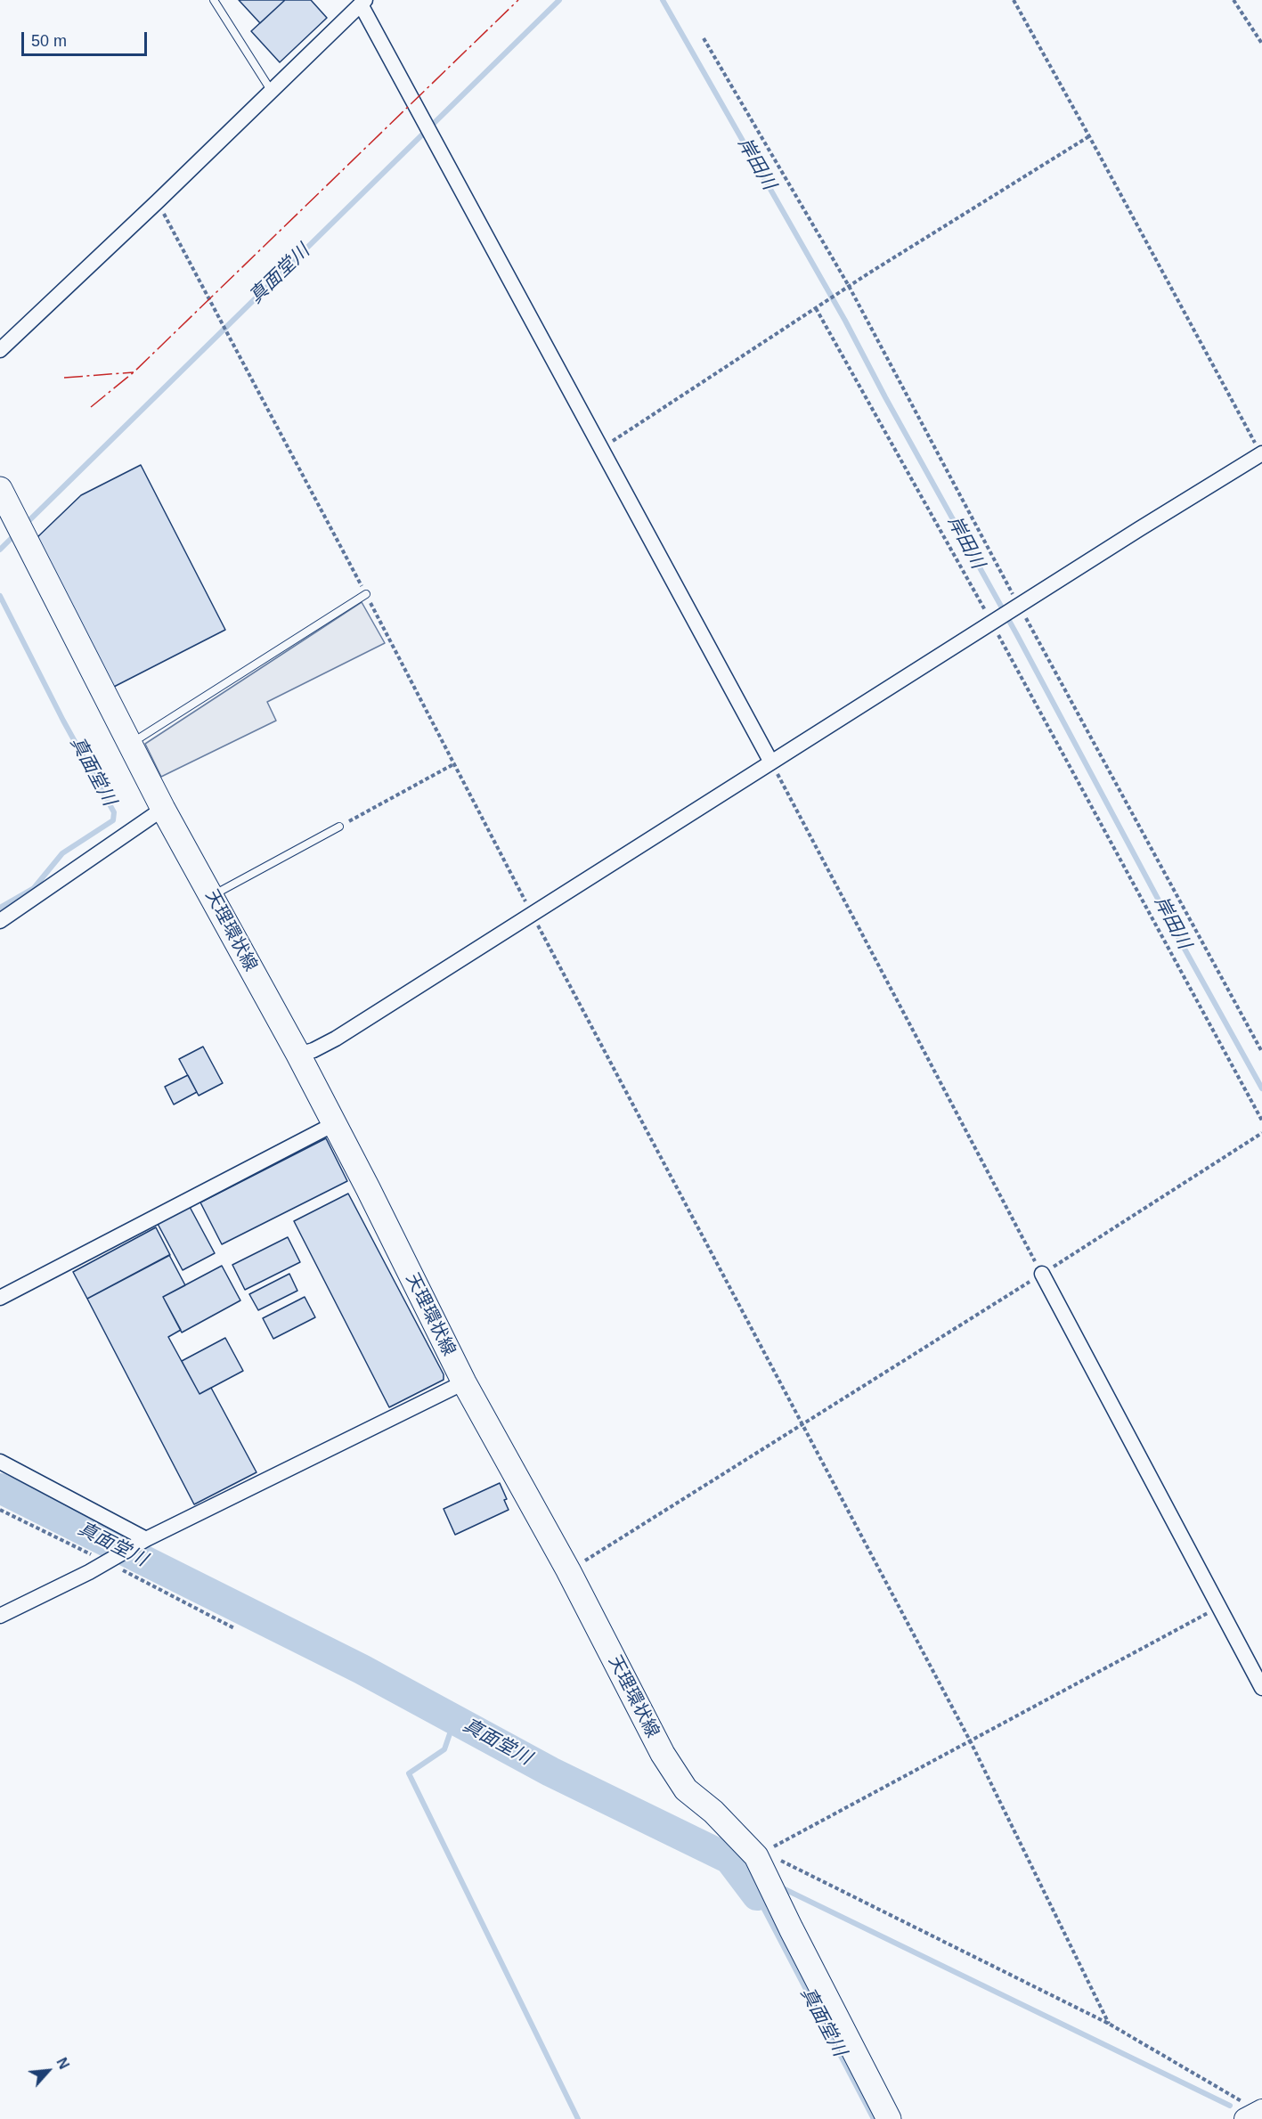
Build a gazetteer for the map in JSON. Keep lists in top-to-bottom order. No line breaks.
{"streets":{"main road":["天理環状線"]},"water":["岸田川","真面堂川"],"scale_bar":"50 m","north":"top right"}
